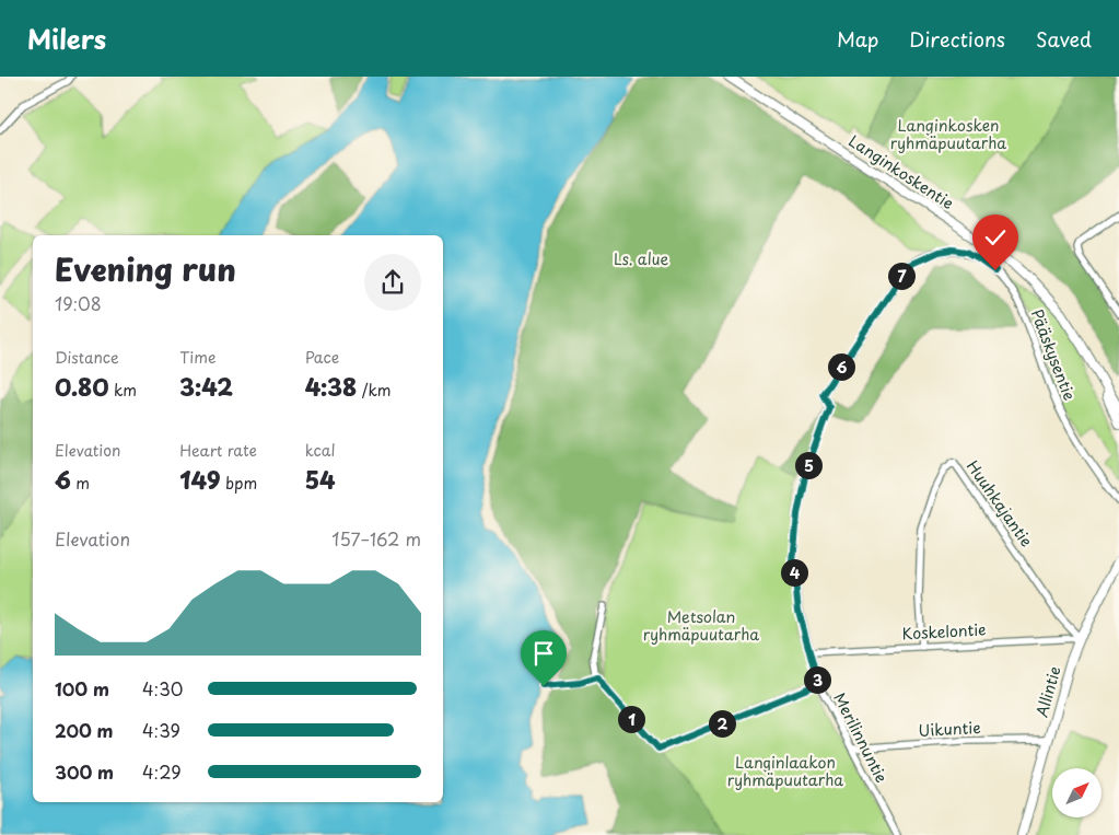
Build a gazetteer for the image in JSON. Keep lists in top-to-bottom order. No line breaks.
{"streets":{"street":["Langinkoskentie","Pääskysentie","Huuhkajantie","Koskelontie","Allintie","Uikuntie","Merilinnuntie"]},"crossings":[["Pääskysentie","Merilinnuntie"],["Huuhkajantie","Koskelontie"],["Huuhkajantie","Allintie"],["Koskelontie","Allintie"],["Koskelontie","Merilinnuntie"],["Allintie","Uikuntie"],["Uikuntie","Merilinnuntie"]],"parks":["Langinkosken ryhmäpuutarha","Ls. alue","Metsolan ryhmäpuutarha","Langinlaakon ryhmäpuutarha"],"north":"top right","page":{"header":"Milers","nav":["Map","Directions","Saved"],"heading":["Evening run","19:08"],"pins":["7","6","5","4","3","1","2"],"stats":[["Distance","0.80 km"],["Time","3:42"],["Pace","4:38 /km"],["Elevation","6 m"],["Heart rate","149 bpm"],["kcal","54"]],"chart":["Elevation","157–162 m"],"list":[{"name":"100 m","note":"4:30"},{"name":"200 m","note":"4:39"},{"name":"300 m","note":"4:29"}]}}
